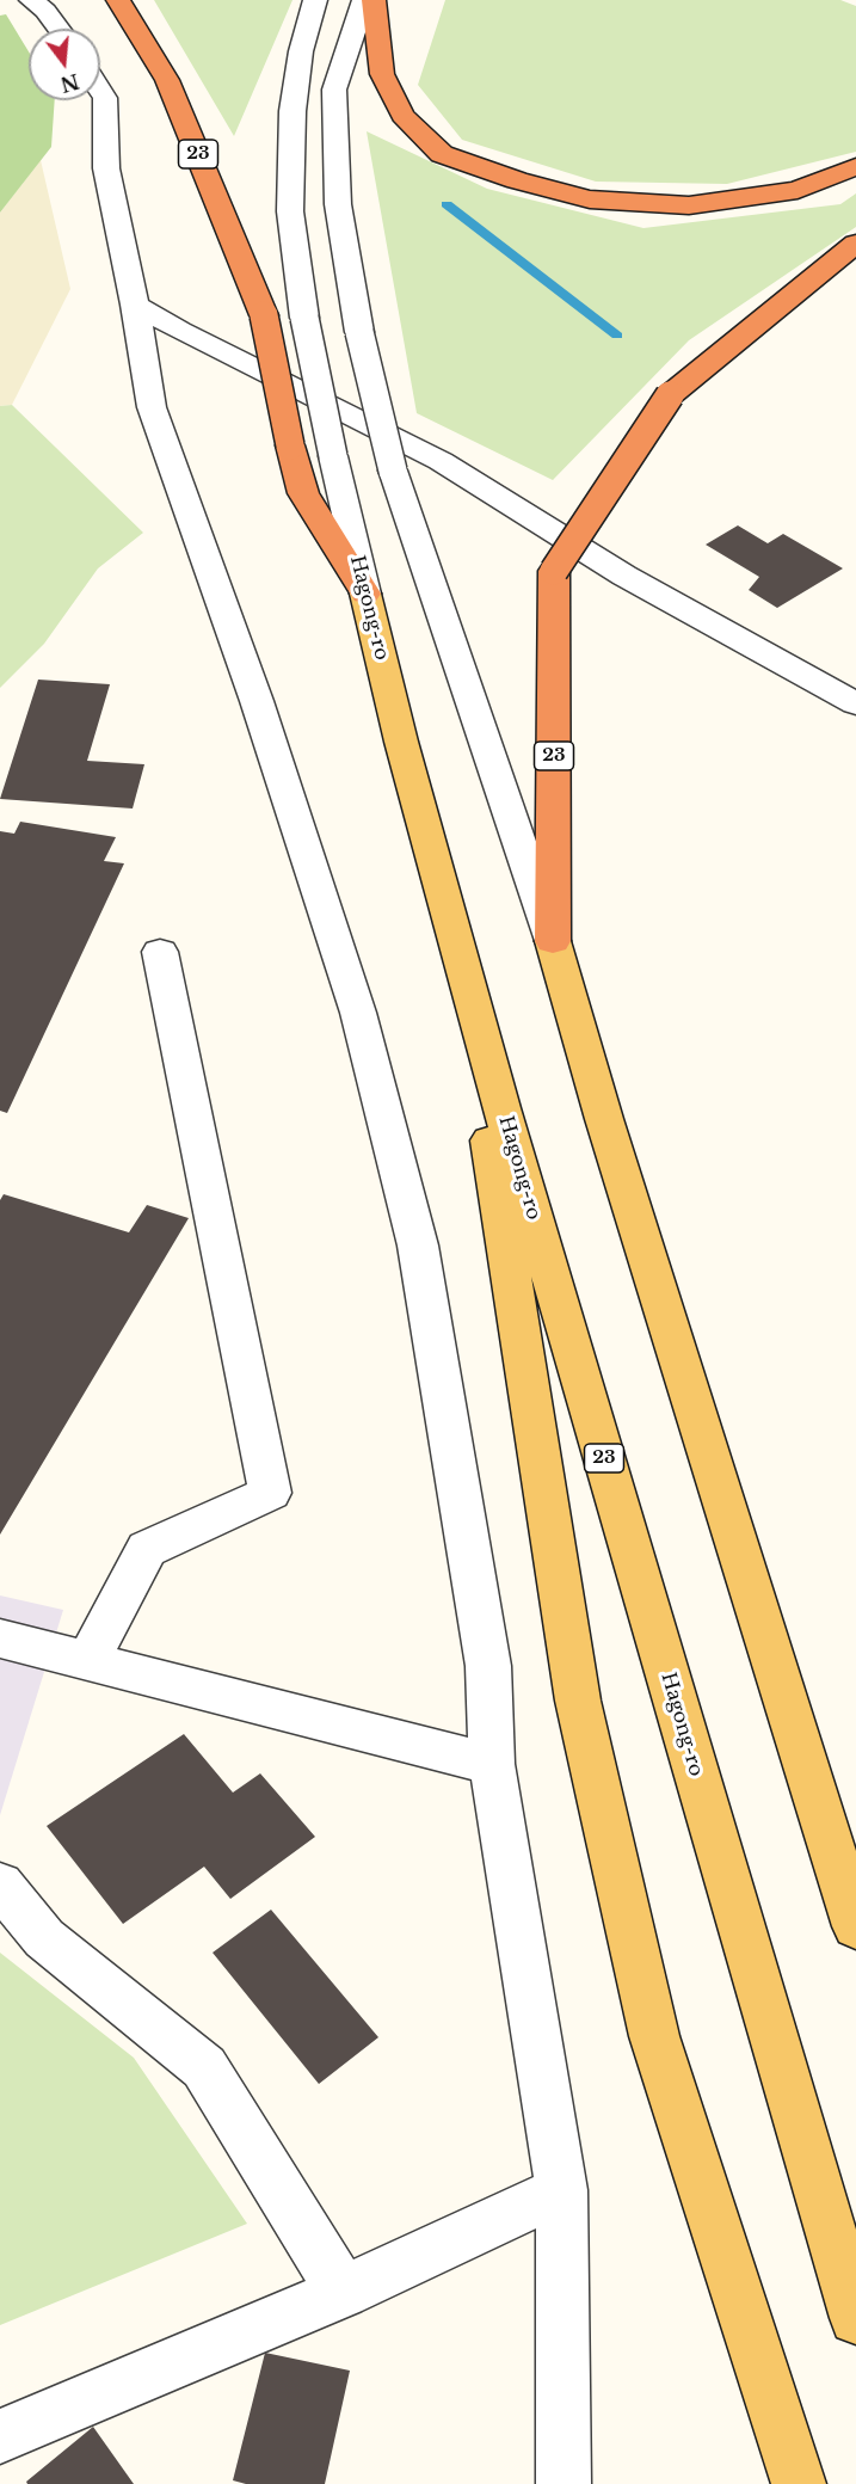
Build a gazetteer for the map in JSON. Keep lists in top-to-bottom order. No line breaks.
{"streets":{"highway":["23"],"main road":["Hagong-ro"]},"crossings":[["23","Hagong-ro"]],"north":"bottom"}
